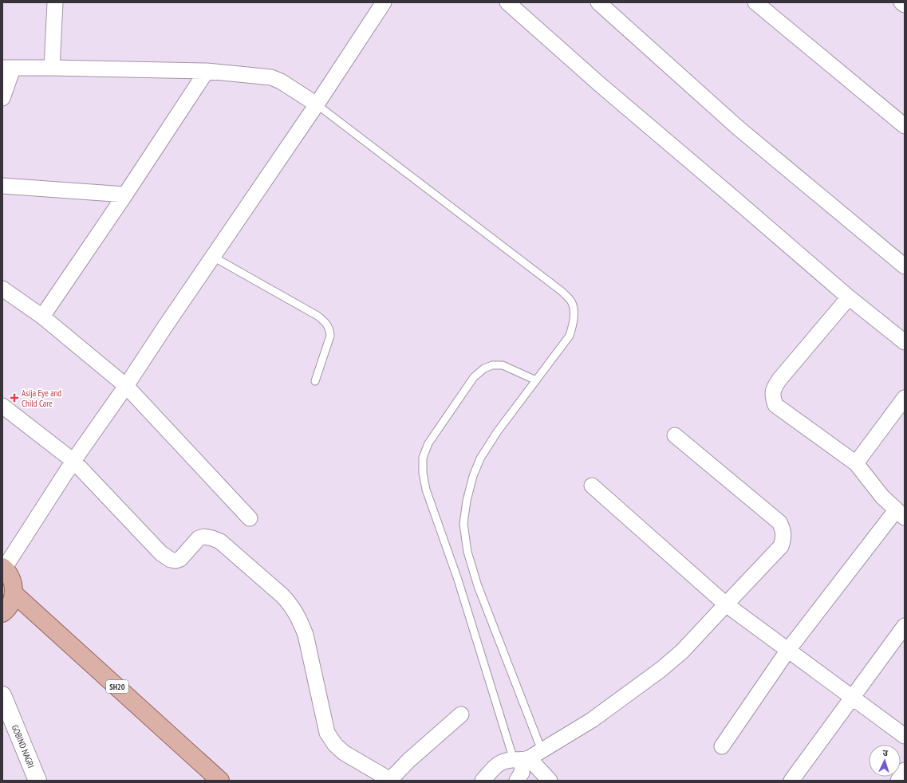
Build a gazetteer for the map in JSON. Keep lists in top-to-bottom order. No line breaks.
{"streets":{"main road":["SH20"],"street":["GOBIND NAGRI"]},"places":{"health":["Asija Eye and Child Care"]},"north":"top"}
